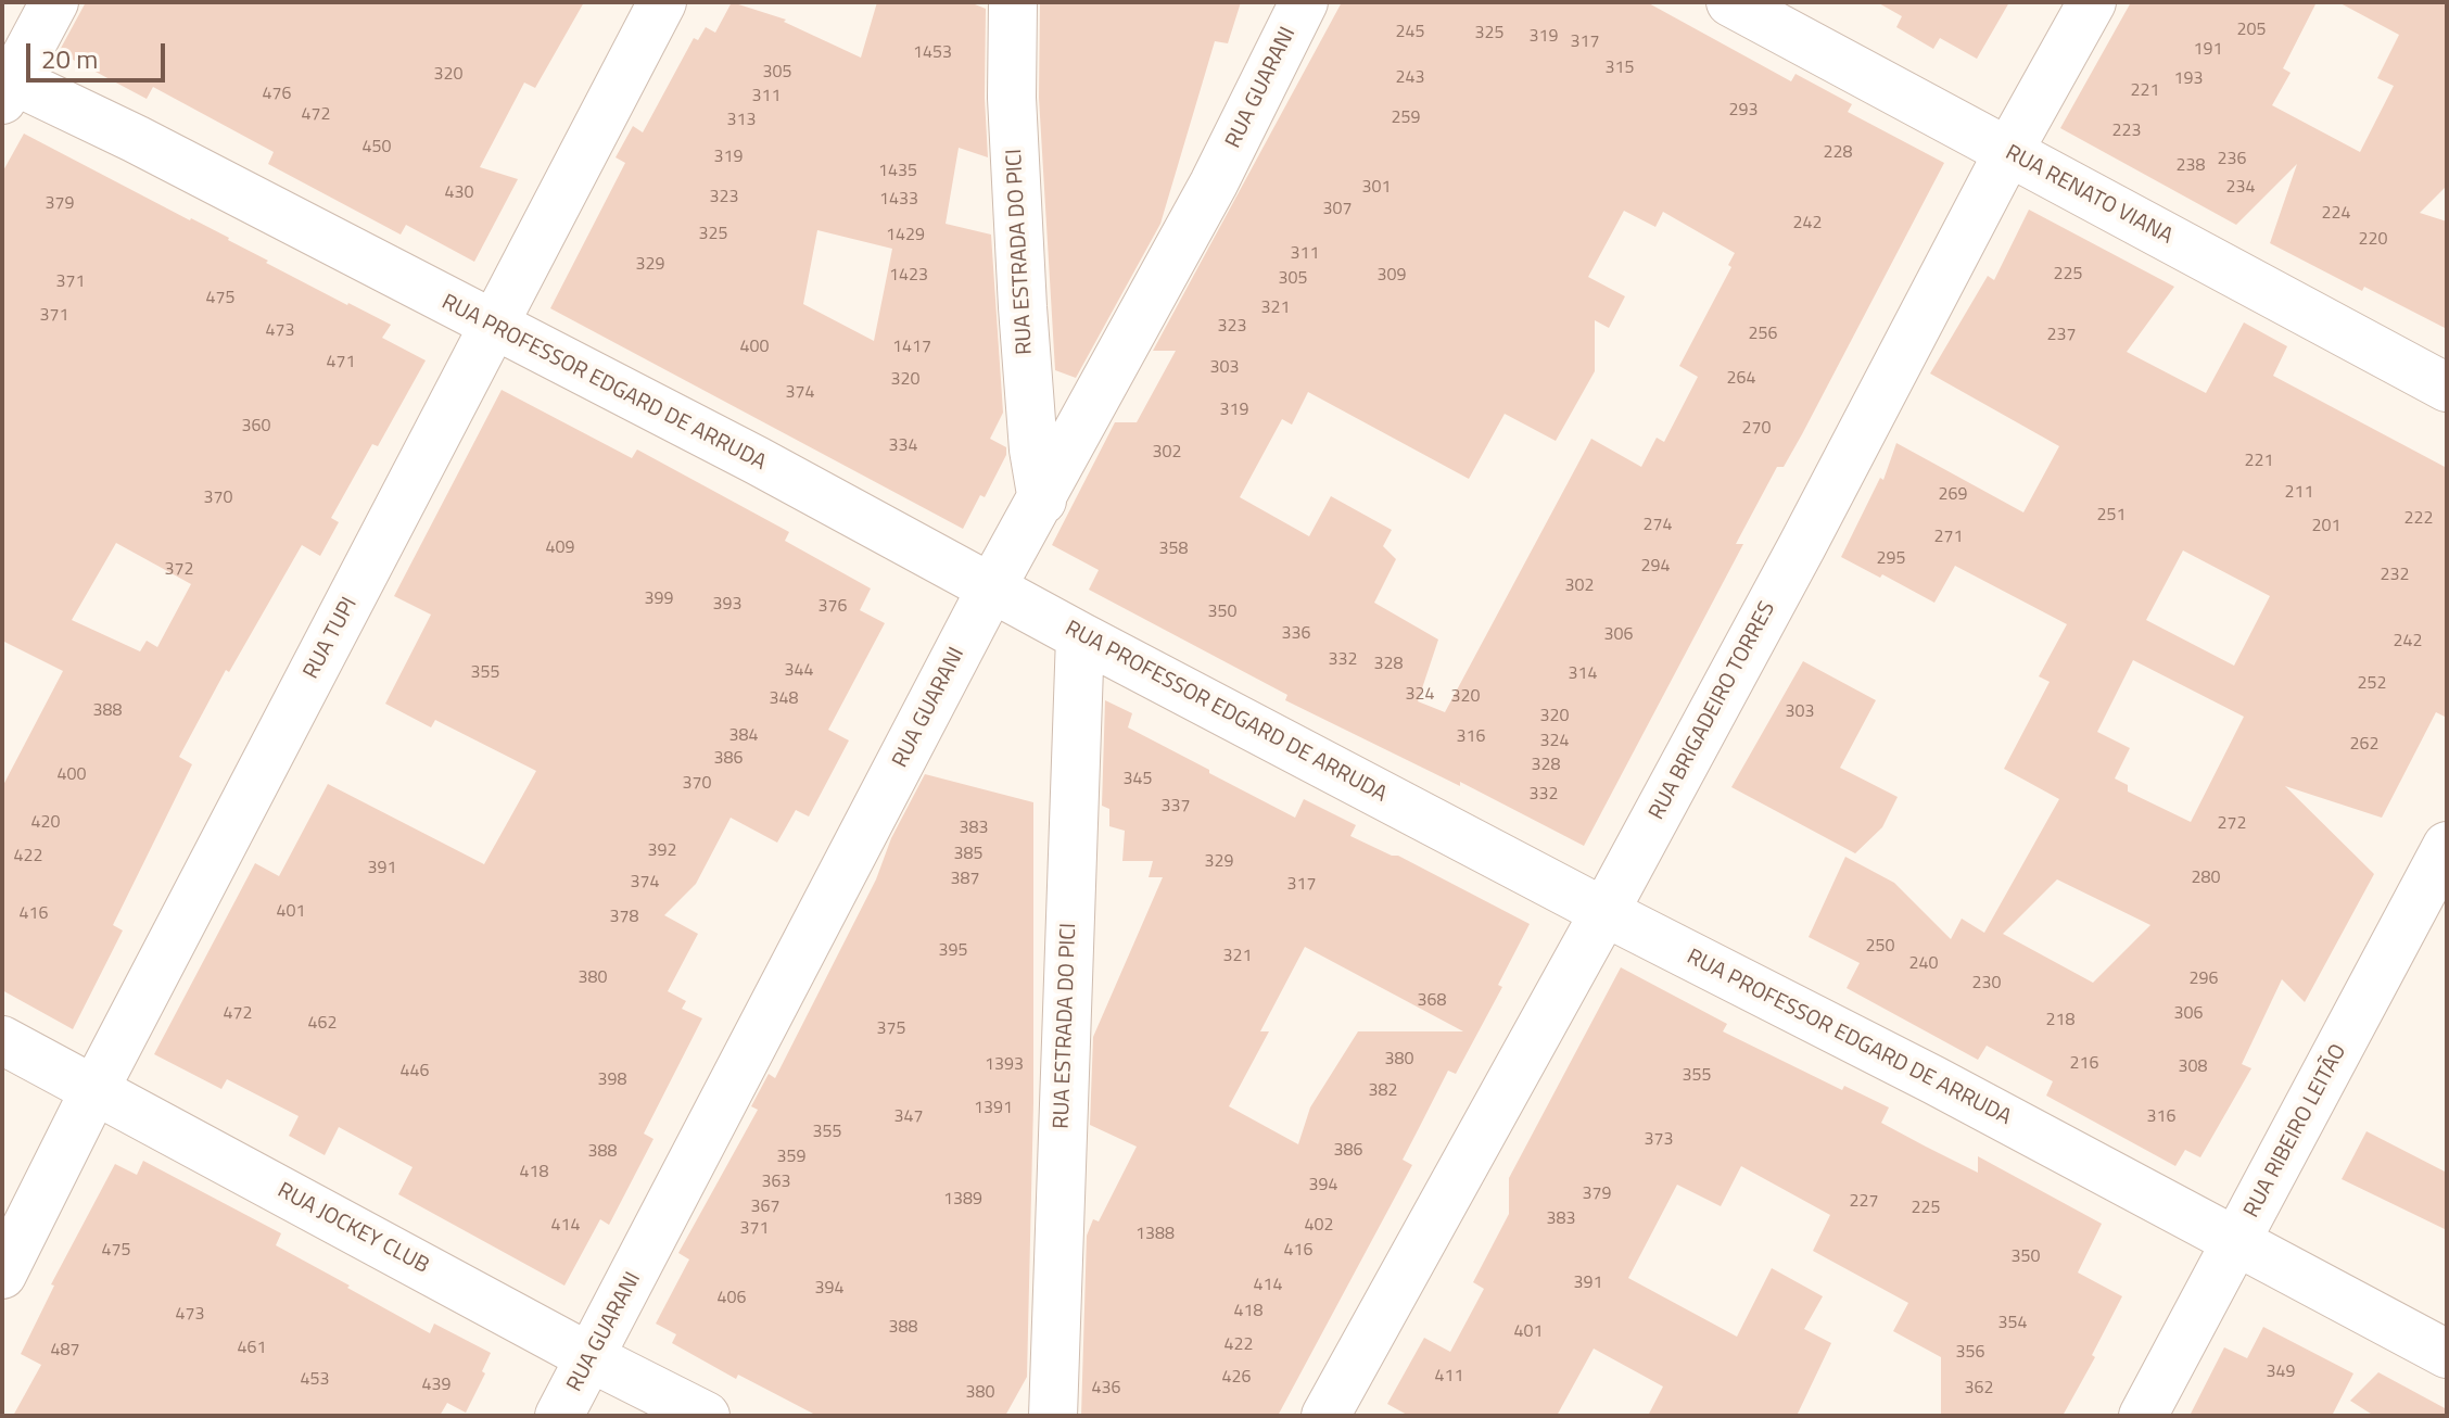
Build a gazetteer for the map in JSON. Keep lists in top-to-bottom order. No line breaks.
{"streets":{"street":["RUA GUARANI","RUA RENATO VIANA","RUA ESTRADA DO PICI","RUA PROFESSOR EDGARD DE ARRUDA","RUA TUPI","RUA BRIGADEIRO TORRES","RUA RIBEIRO LEITÃO","RUA JOCKEY CLUB"]},"crossings":[["RUA GUARANI","RUA ESTRADA DO PICI"],["RUA GUARANI","RUA PROFESSOR EDGARD DE ARRUDA"],["RUA GUARANI","RUA JOCKEY CLUB"],["RUA RENATO VIANA","RUA BRIGADEIRO TORRES"],["RUA ESTRADA DO PICI","RUA PROFESSOR EDGARD DE ARRUDA"],["RUA PROFESSOR EDGARD DE ARRUDA","RUA TUPI"],["RUA PROFESSOR EDGARD DE ARRUDA","RUA BRIGADEIRO TORRES"],["RUA PROFESSOR EDGARD DE ARRUDA","RUA RIBEIRO LEITÃO"],["RUA TUPI","RUA JOCKEY CLUB"]],"house_numbers":["205","245","325","319","317","191","1453","315","305","320","243","193","221","476","311","293","472","259","313","223","450","228","319","236","238","1435","301","234","430","323","1433","379","307","224","242","325","1429","220","311","329","225","1423","309","305","371","475","321","371","323","473","256","237","400","1417","471","303","264","320","374","319","360","270","334","302","221","211","269","370","251","222","274","201","271","409","358","295","294","372","232","302","399","393","376","350","336","306","242","332","328","344","355","314","252","324","320","348","388","303","320","384","316","324","262","386","328","400","345","370","332","337","420","272","383","392","385","422","329","391","280","387","374","317","401","416","378","250","395","321","240","380","296","230","368","472","306","218","462","375","380","216","1393","308","446","355","398","382","1391","347","316","355","373","386","388","359","418","363","394","379","1389","227","367","225","383","414","402","371","1388","475","416","350","391","414","394","406","418","473","354","388","401","422","461","487","356","349","411","426","453","439","436","362","380"],"scale_bar":"20 m"}
